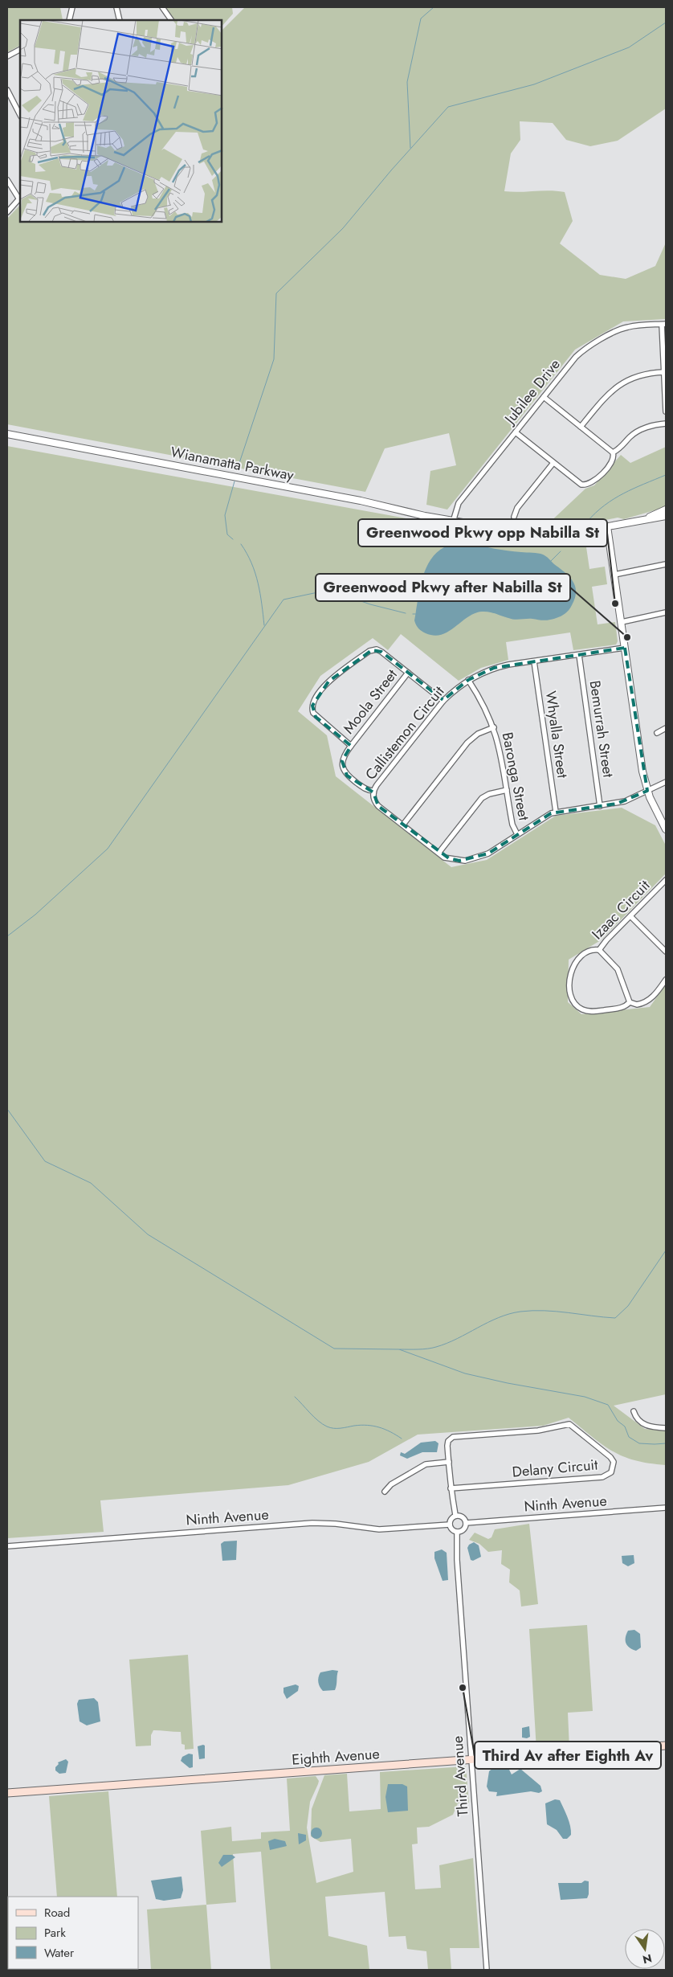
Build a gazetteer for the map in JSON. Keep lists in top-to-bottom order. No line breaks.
{"streets":{"main road":["Eighth Avenue"],"street":["Jubilee Drive","Wianamatta Parkway","Moola Street","Bemurrah Street","Callistemon Circuit","Whyalla Street","Baronga Street","Izaac Circuit","Delany Circuit","Ninth Avenue","Third Avenue"]},"crossings":[["Jubilee Drive","Wianamatta Parkway"],["Moola Street","Callistemon Circuit"],["Bemurrah Street","Callistemon Circuit"],["Callistemon Circuit","Whyalla Street"],["Callistemon Circuit","Baronga Street"],["Delany Circuit","Ninth Avenue"],["Delany Circuit","Third Avenue"],["Ninth Avenue","Third Avenue"],["Eighth Avenue","Third Avenue"]],"places":["Greenwood Pkwy opp Nabilla St","Greenwood Pkwy after Nabilla St","Third Av after Eighth Av"],"legend":["Road","Park","Water"],"north":"bottom"}
